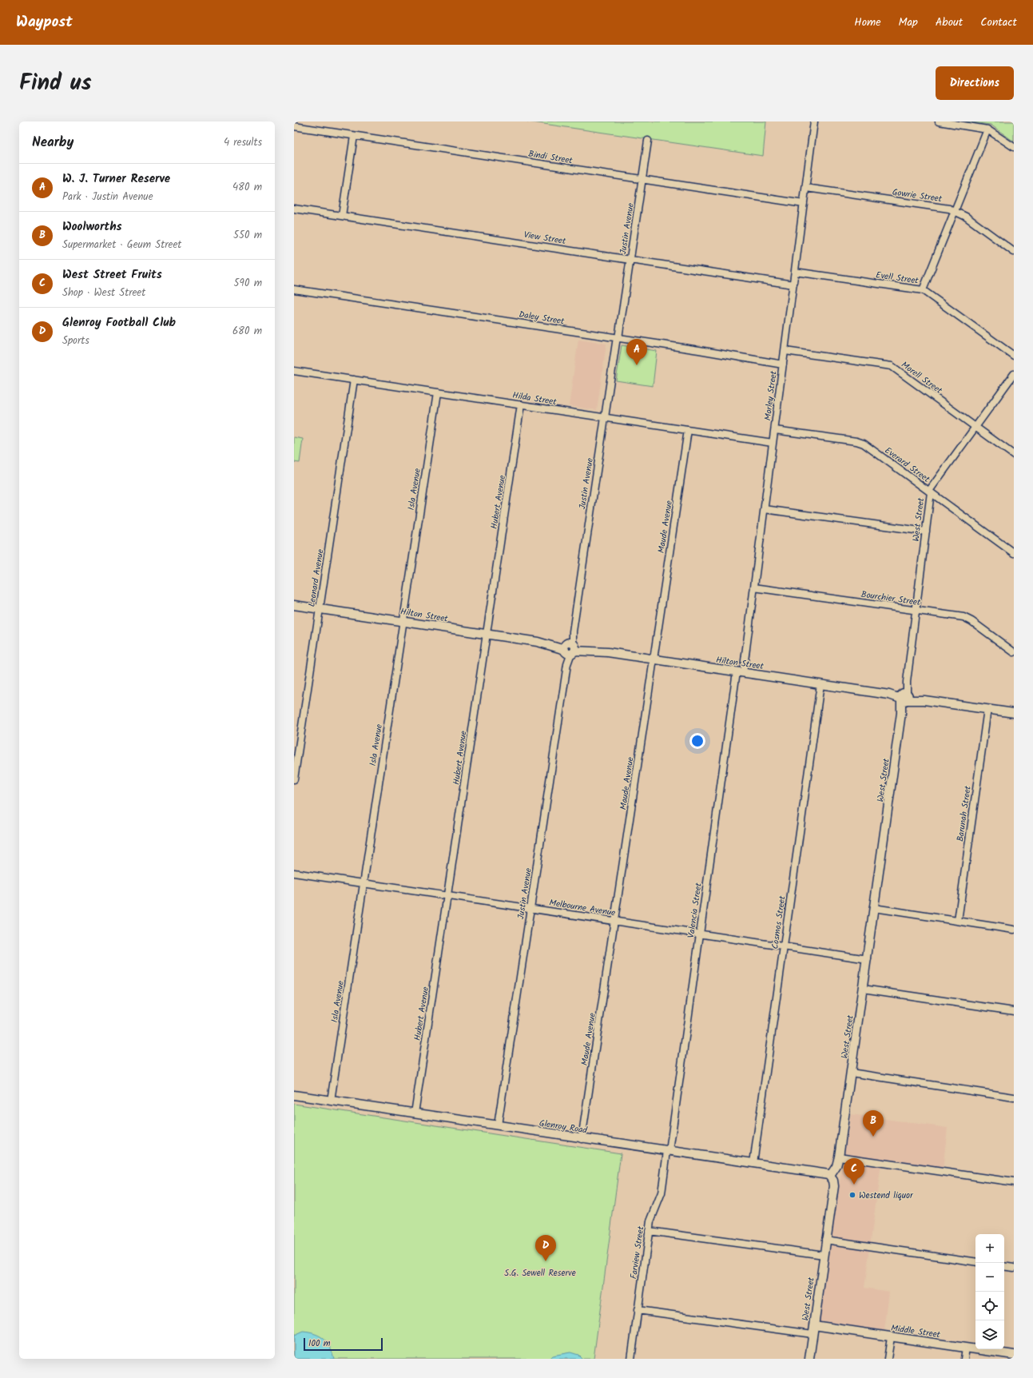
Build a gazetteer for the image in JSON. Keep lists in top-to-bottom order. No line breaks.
{"streets":{"street":["Bindi Street","Gowrie Street","Justin Avenue","View Street","Evell Street","Daley Street","Morell Street","Morley Street","Hilda Street","Everard Street","Isla Avenue","Hubert Avenue","West Street","Maude Avenue","Leonard Avenue","Bourchier Street","Hilton Street","Barunah Street","Melbourne Avenue","Valencia Street","Cosmos Street","Glenroy Road","Farview Street","Middle Street"]},"crossings":[["Bindi Street","Justin Avenue"],["Bindi Street","Morley Street"],["Gowrie Street","Morley Street"],["Justin Avenue","View Street"],["Justin Avenue","Daley Street"],["Justin Avenue","Hilda Street"],["Justin Avenue","Hilton Street"],["Justin Avenue","Melbourne Avenue"],["Justin Avenue","Glenroy Road"],["View Street","Morley Street"],["Evell Street","Morley Street"],["Daley Street","Morley Street"],["Morell Street","Morley Street"],["Morell Street","West Street"],["Morley Street","Hilda Street"],["Morley Street","Everard Street"],["Morley Street","Bourchier Street"],["Morley Street","Hilton Street"],["Morley Street","Valencia Street"],["Hilda Street","Isla Avenue"],["Hilda Street","Hubert Avenue"],["Hilda Street","Maude Avenue"],["Hilda Street","Leonard Avenue"],["Everard Street","West Street"],["Isla Avenue","Hilton Street"],["Isla Avenue","Melbourne Avenue"],["Isla Avenue","Glenroy Road"],["Hubert Avenue","Hilton Street"],["Hubert Avenue","Melbourne Avenue"],["Hubert Avenue","Glenroy Road"],["West Street","Bourchier Street"],["West Street","Hilton Street"],["West Street","Melbourne Avenue"],["West Street","Glenroy Road"],["West Street","Middle Street"],["Maude Avenue","Hilton Street"],["Maude Avenue","Melbourne Avenue"],["Maude Avenue","Glenroy Road"],["Leonard Avenue","Hilton Street"],["Hilton Street","Barunah Street"],["Hilton Street","Valencia Street"],["Hilton Street","Cosmos Street"],["Melbourne Avenue","Valencia Street"],["Melbourne Avenue","Cosmos Street"],["Valencia Street","Glenroy Road"],["Valencia Street","Farview Street"],["Cosmos Street","Glenroy Road"],["Glenroy Road","Farview Street"]],"parks":["S.G. Sewell Reserve"],"places":["Westend liquor"],"scale_bar":"100 m","page":{"header":"Waypost","nav":["Home","Map","About","Contact"],"title":"Find us","buttons":"Directions","heading":["Nearby","4 results"],"list":[{"mark":"A","name":"W. J. Turner Reserve","note":"Park · Justin Avenue","value":"480 m"},{"mark":"B","name":"Woolworths","note":"Supermarket · Geum Street","value":"550 m"},{"mark":"C","name":"West Street Fruits","note":"Shop · West Street","value":"590 m"},{"mark":"D","name":"Glenroy Football Club","note":"Sports","value":"680 m"}],"pins":["A","B","C","D"],"map_buttons":["+","−"],"scale":"100 m"}}
